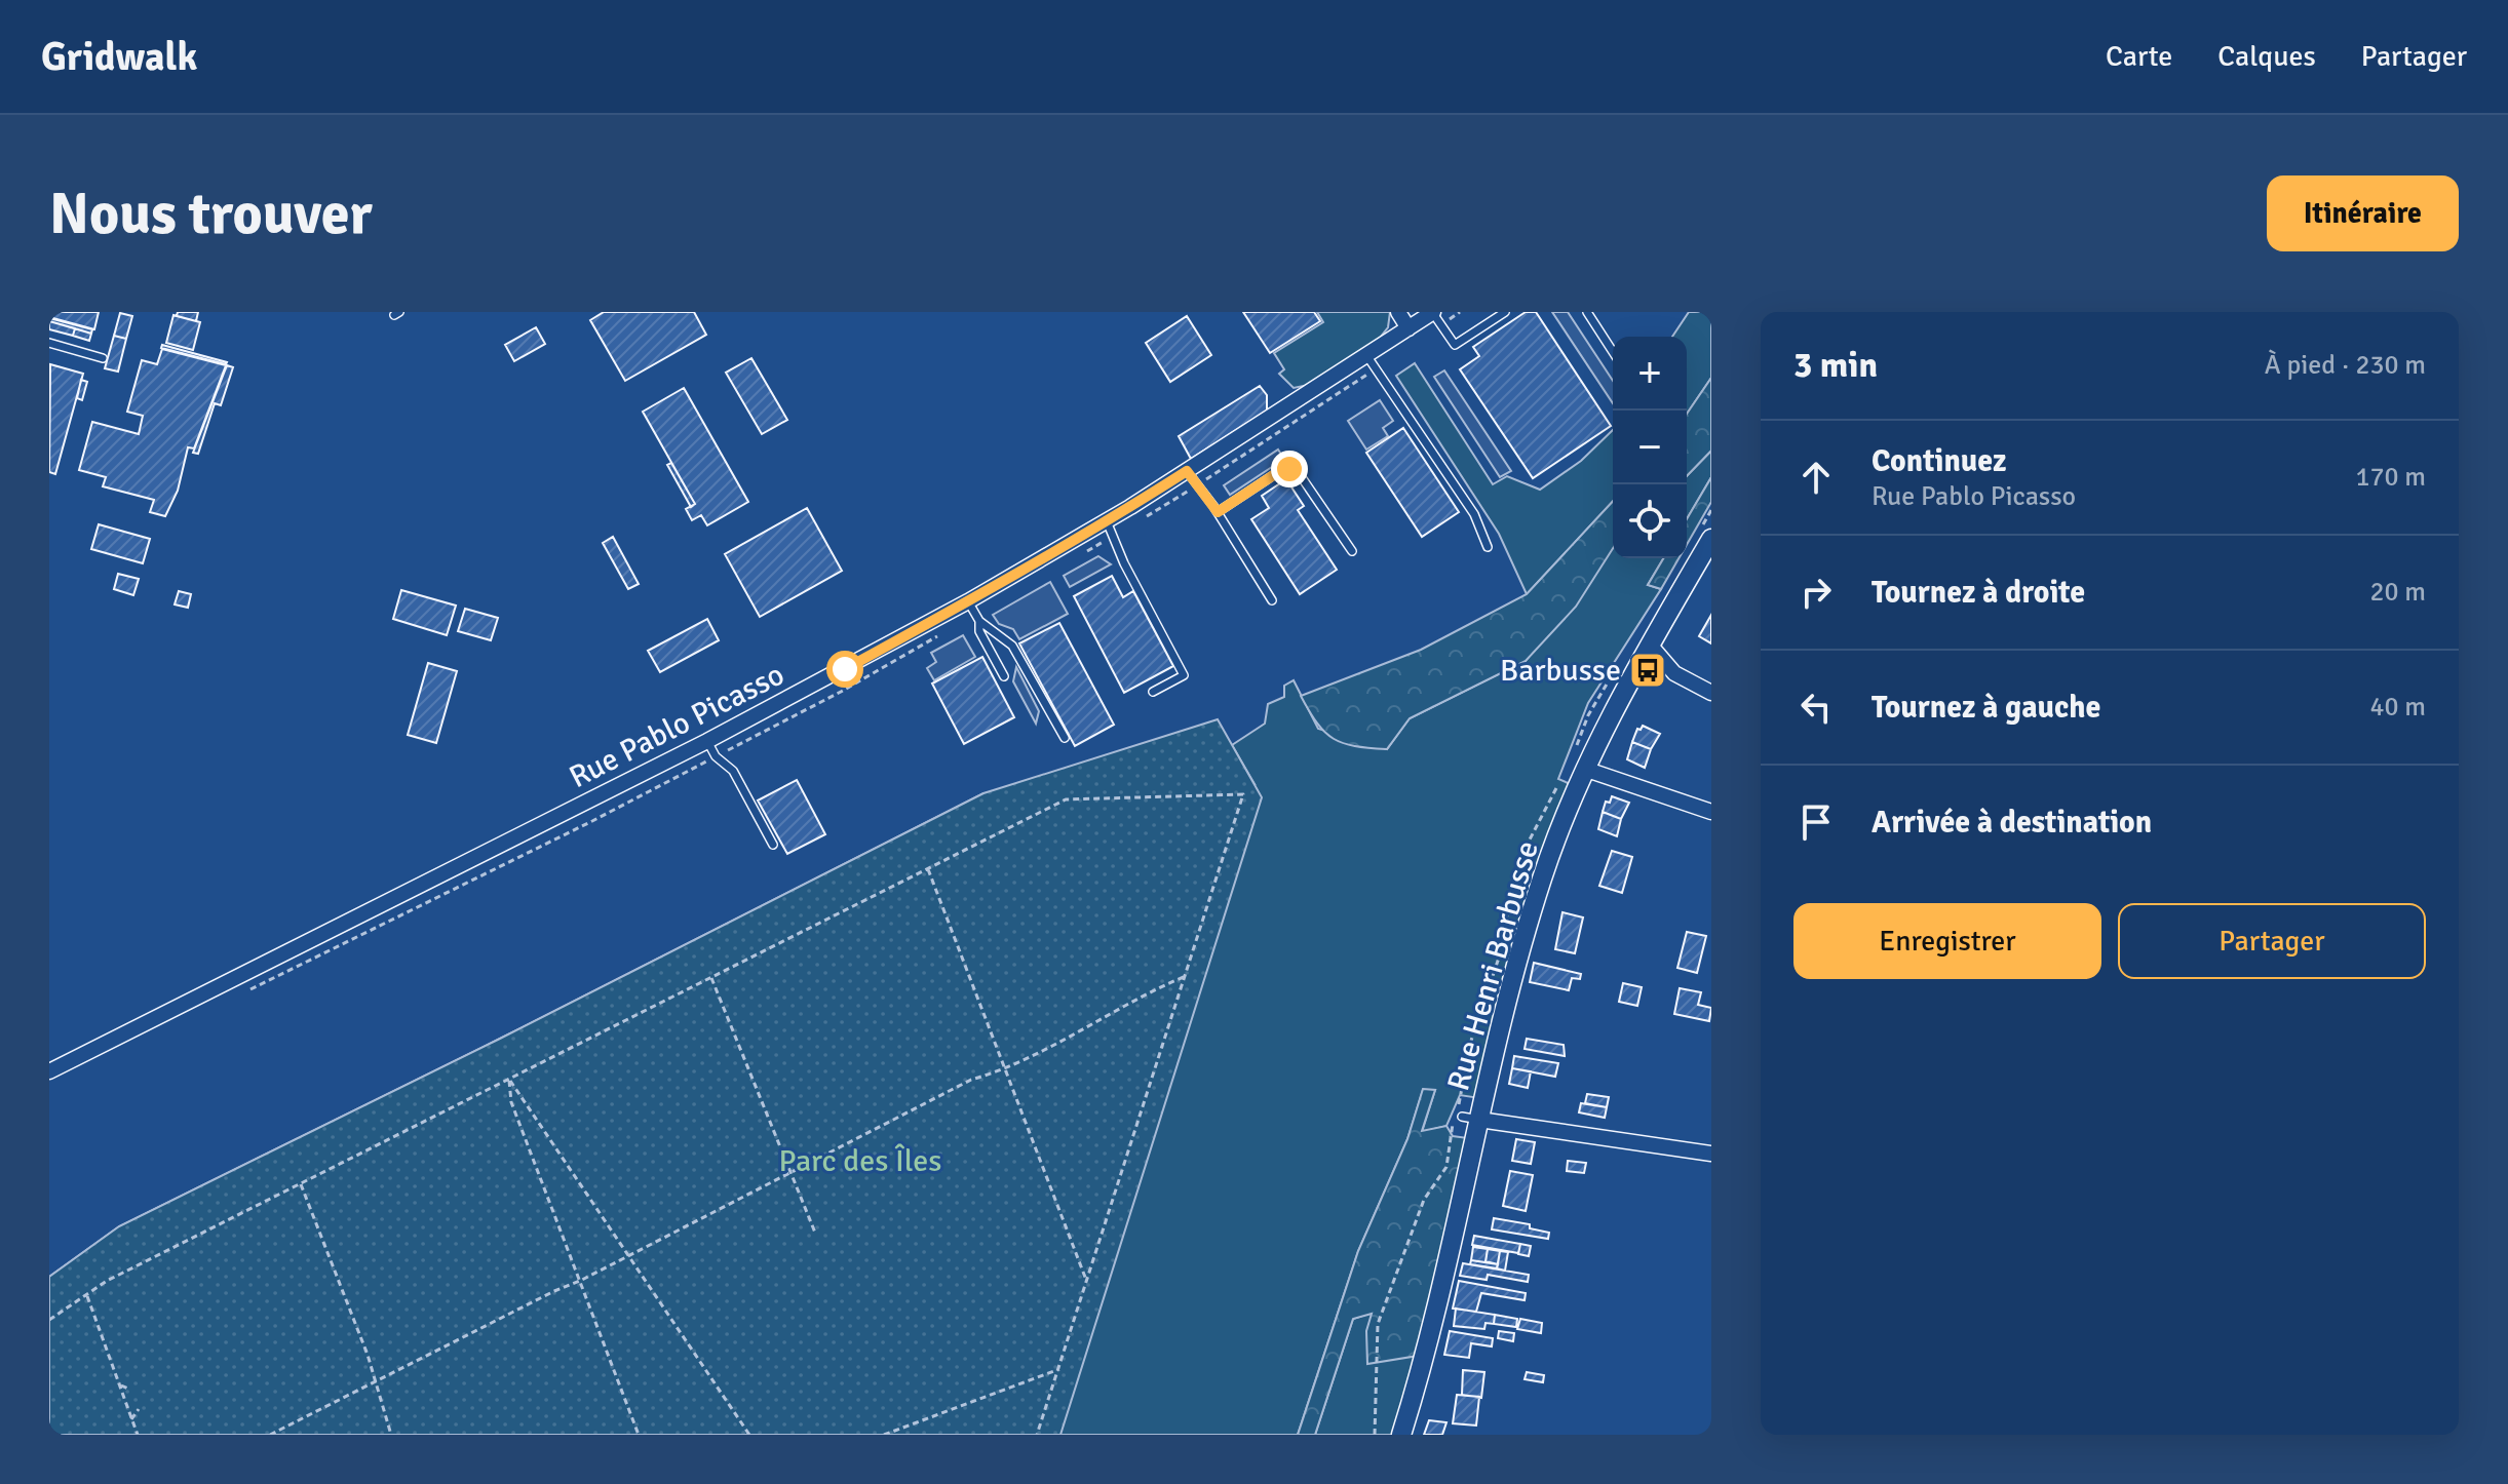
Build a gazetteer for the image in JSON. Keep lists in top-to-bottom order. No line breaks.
{"streets":{"street":["Rue Pablo Picasso","Rue Henri Barbusse"]},"parks":["Parc des Îles"],"places":{"bus stop":["Barbusse"]},"page":{"header":"Gridwalk","nav":["Carte","Calques","Partager"],"buttons":["Itinéraire",["Enregistrer","Partager"]],"title":"Nous trouver","heading":["3 min","À pied · 230 m"],"map_buttons":["+","−"],"list":[["Continuez","Rue Pablo Picasso","170 m"],["Tournez à droite","20 m"],["Tournez à gauche","40 m"],"Arrivée à destination"]}}
